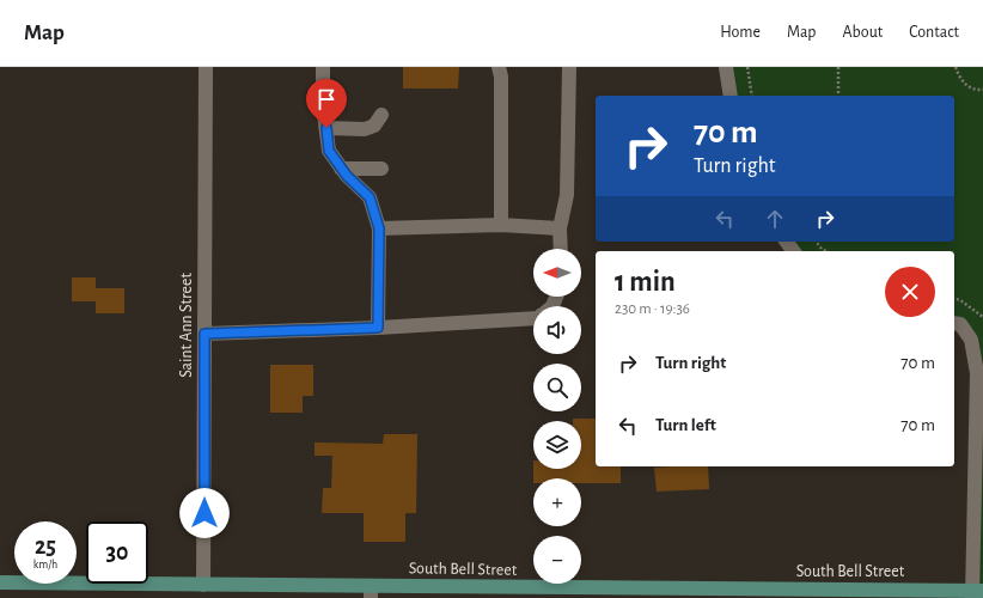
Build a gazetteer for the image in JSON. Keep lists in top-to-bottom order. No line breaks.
{"streets":{"main road":["South Bell Street"],"street":["Saint Ann Street"]},"crossings":[["Saint Ann Street","South Bell Street"]],"north":"left","page":{"header":"Map","nav":["Home","Map","About","Contact"],"turn":["70 m","Turn right"],"map_buttons":["+","−"],"heading":["1 min","230 m · 19:36"],"list":[{"name":"Turn right","value":"70 m"},{"name":"Turn left","value":"70 m"}],"speed":"25 km/h","limit":"30"}}
